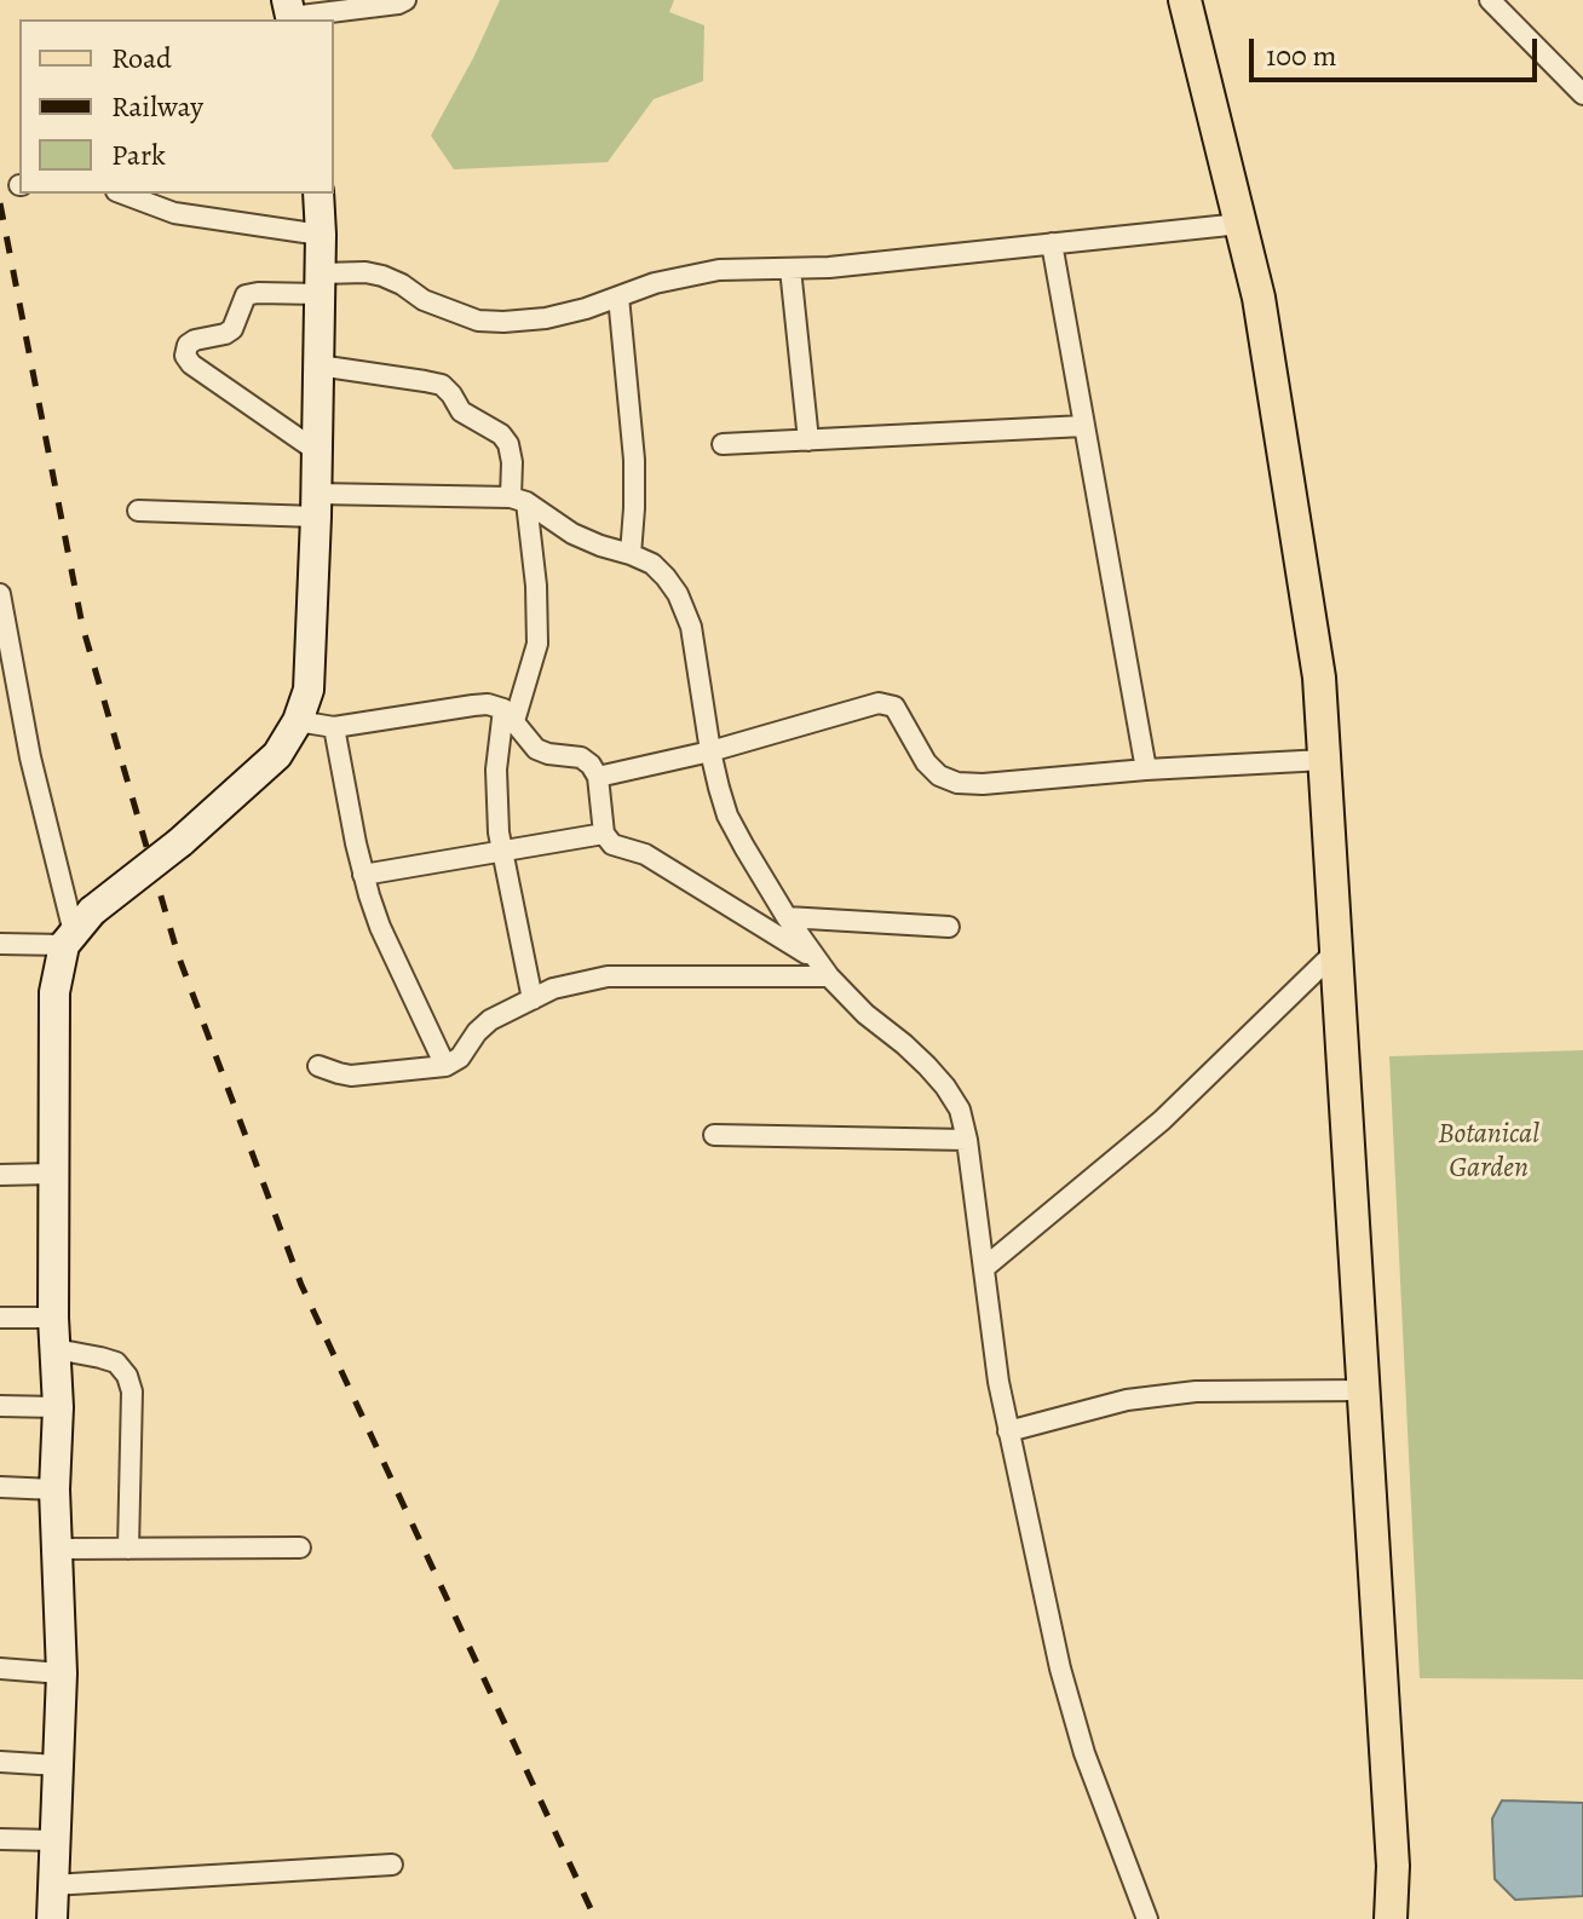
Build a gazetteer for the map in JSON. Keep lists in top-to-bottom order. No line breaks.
{"parks":["Botanical Garden"],"legend":["Road","Railway","Park"],"scale_bar":"100 m"}
